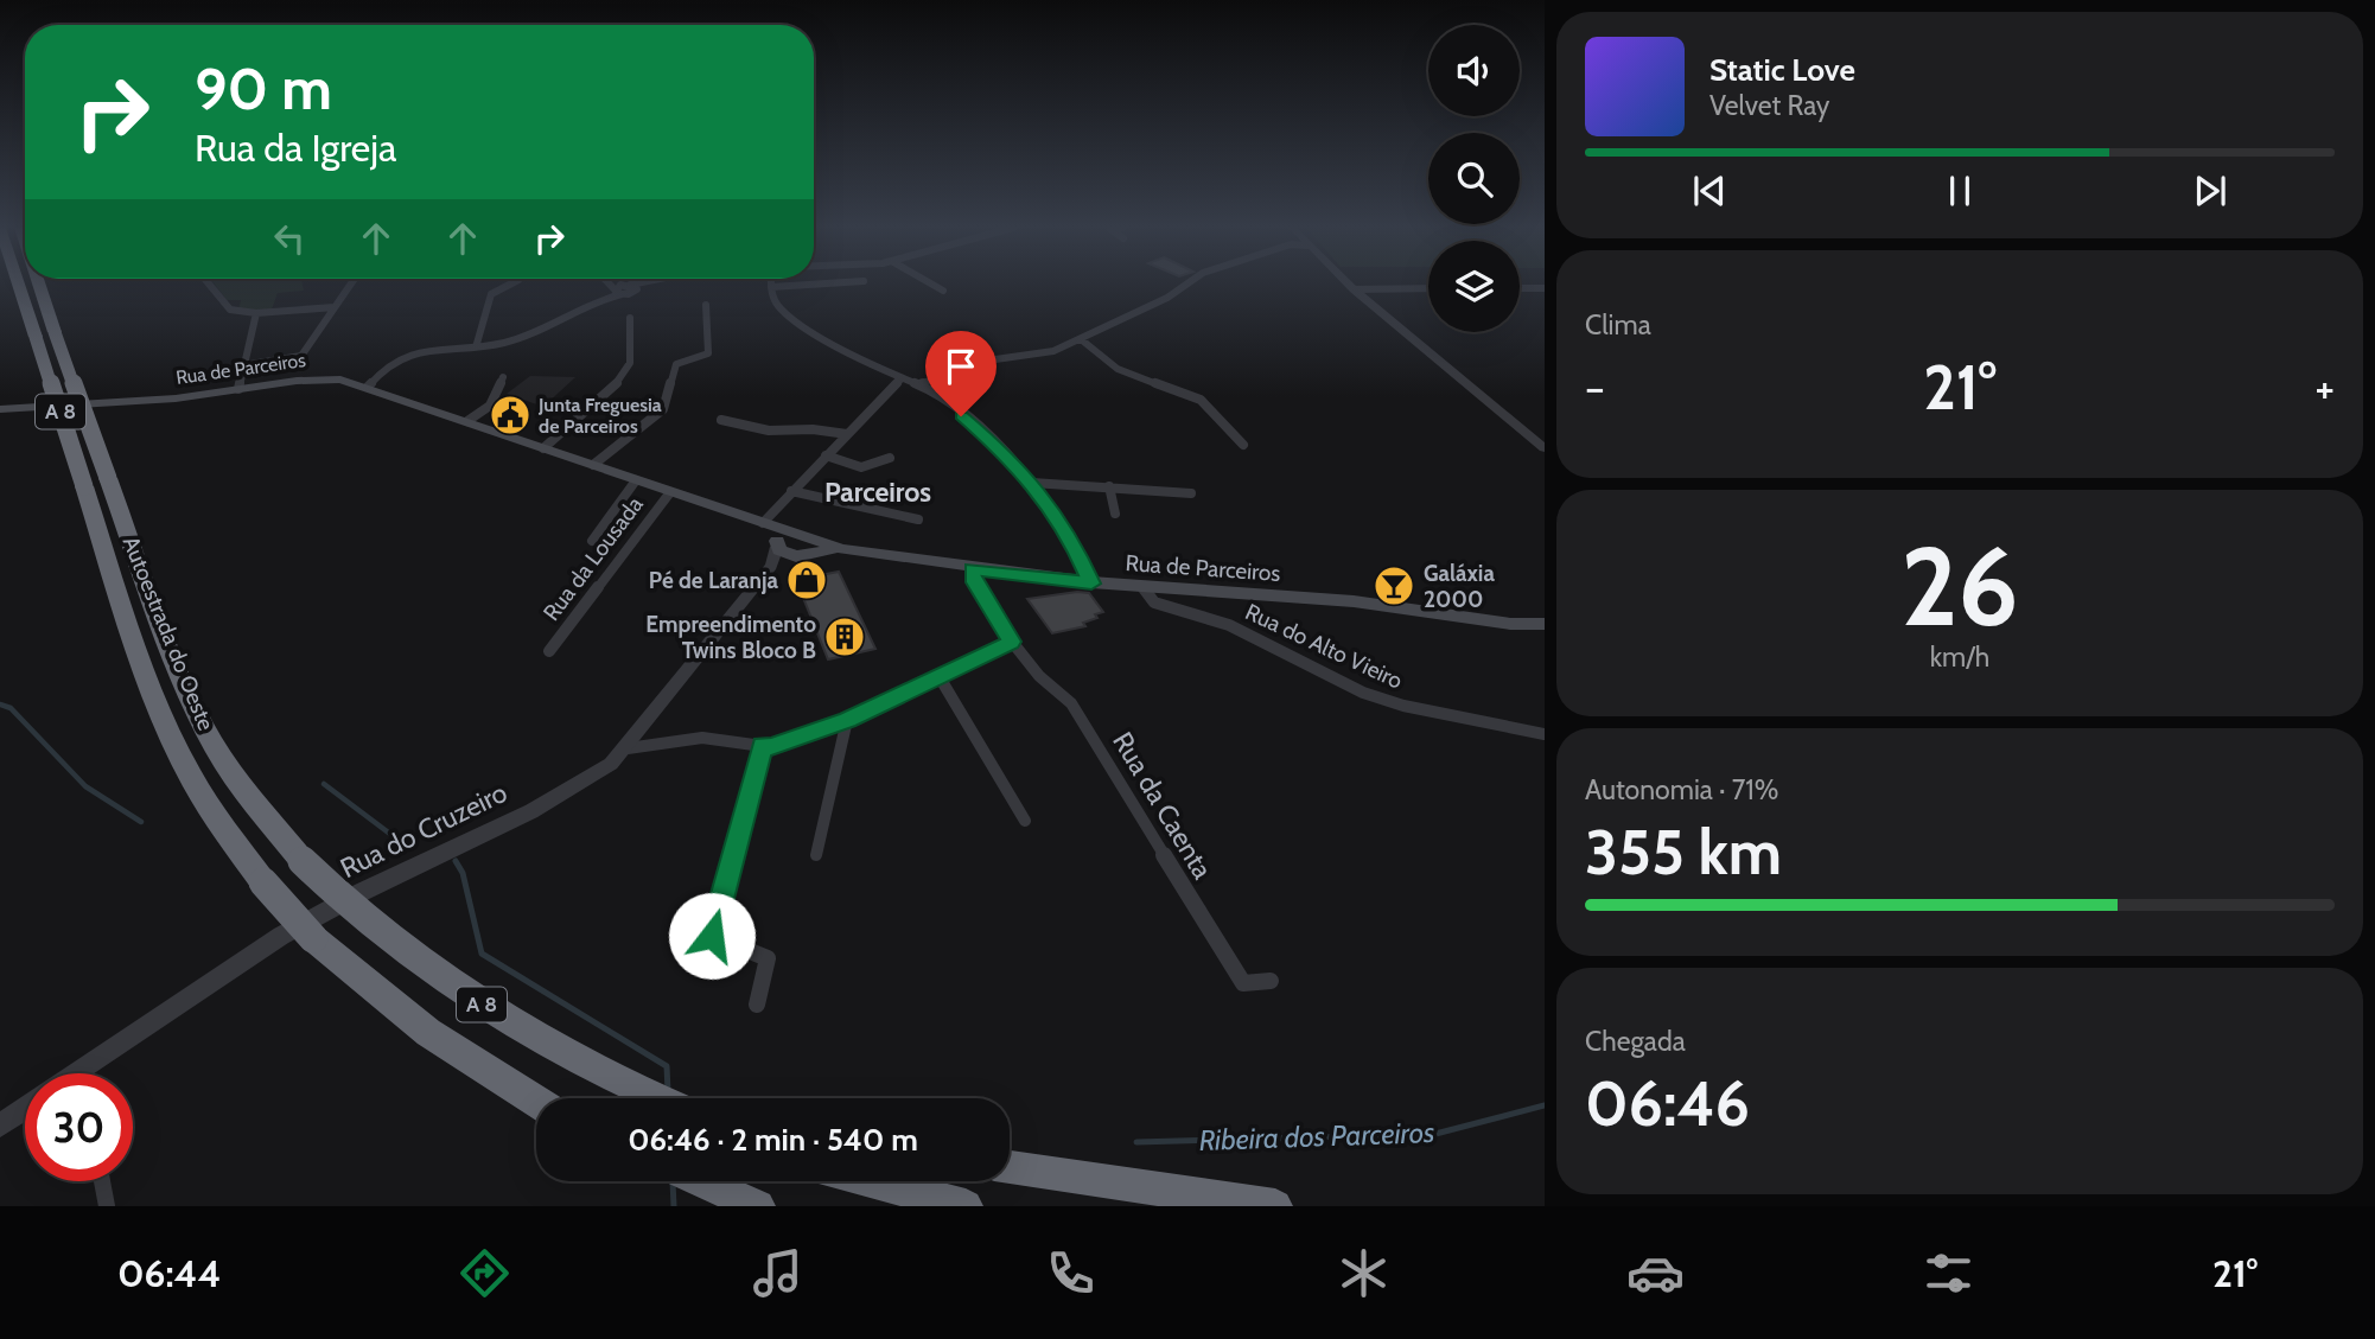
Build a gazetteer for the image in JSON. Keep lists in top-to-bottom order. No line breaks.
{"streets":{"highway":["A 8","Autoestrada do Oeste"],"main road":["Rua de Parceiros"],"street":["Rua da Lousada","Rua do Alto Vieiro","Rua da Caenta","Rua do Cruzeiro"]},"crossings":[["Rua de Parceiros","Rua da Lousada"],["Rua de Parceiros","Rua do Alto Vieiro"],["Rua de Parceiros","Rua do Cruzeiro"]],"districts":["Parceiros"],"water":["Ribeira dos Parceiros"],"places":{"public building":["Junta Freguesia de Parceiros"],"shop":["Pé de Laranja"],"bar":["Galáxia 2000"],"building":["Empreendimento Twins Bloco B"]},"page":{"turn":["90 m","Rua da Igreja"],"song":["Static Love","Velvet Ray"],"tile":["Clima",["26","km/h"],["Autonomia · 71%","355 km"],["Chegada","06:46"]],"heat":["−","21°","+"],"limit":"30","trip":"06:46 · 2 min · 540 m","tabs":["06:44","21°"]}}
